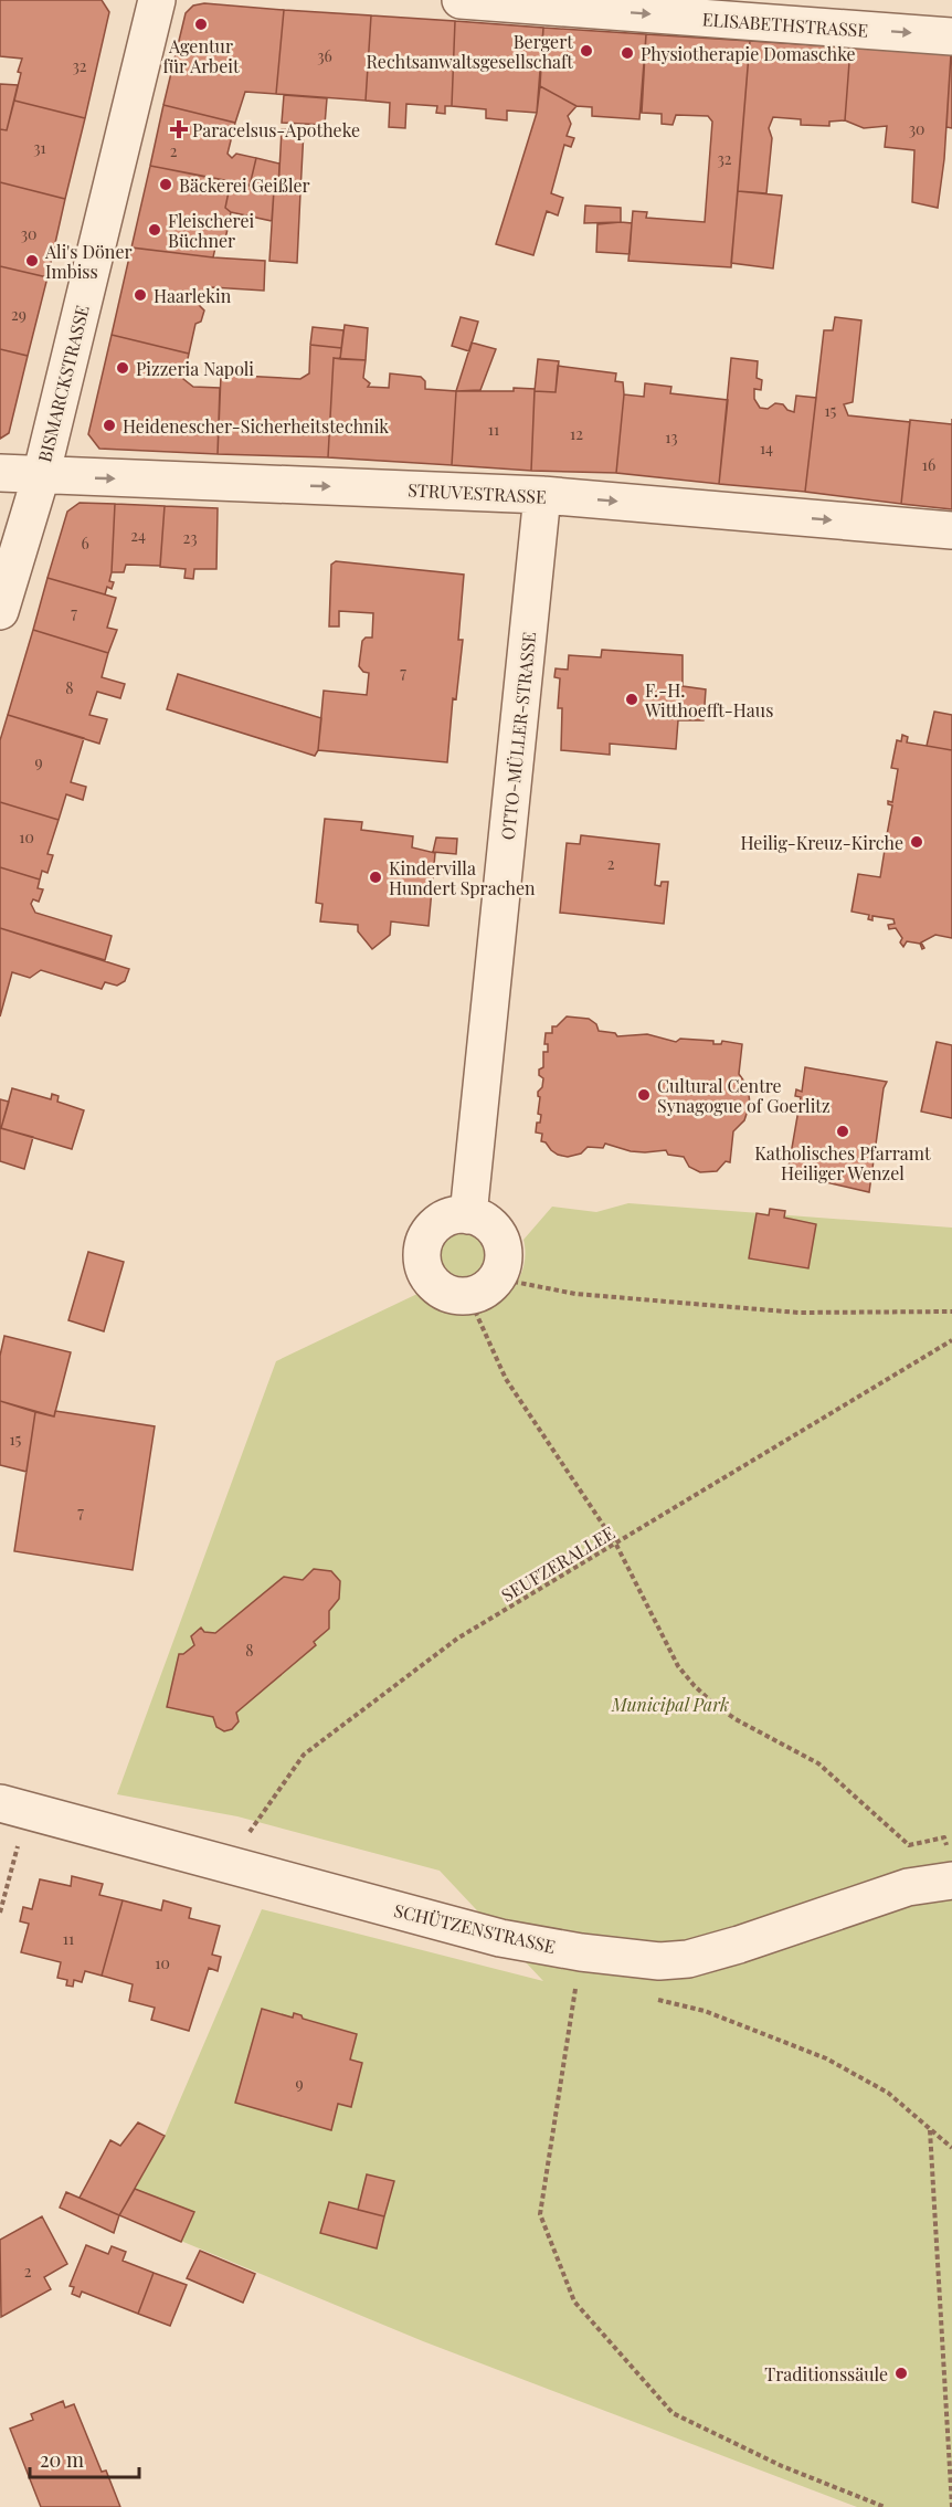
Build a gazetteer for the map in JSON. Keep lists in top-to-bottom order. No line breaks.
{"streets":{"street":["ELISABETHSTRASSE","BISMARCKSTRASSE","STRUVESTRASSE","OTTO-MÜLLER-STRASSE","SCHÜTZENSTRASSE"],"path":["SEUFZERALLEE"]},"crossings":[["BISMARCKSTRASSE","STRUVESTRASSE"],["STRUVESTRASSE","OTTO-MÜLLER-STRASSE"],["SEUFZERALLEE","SCHÜTZENSTRASSE"]],"one_way":["ELISABETHSTRASSE","STRUVESTRASSE"],"parks":["Municipal Park"],"places":{"other":["Agentur für Arbeit","Bergert Rechtsanwaltsgesellschaft","Physiotherapie Domaschke","Bäckerei Geißler","Fleischerei Büchner","Ali's Döner Imbiss","Haarlekin","Pizzeria Napoli","Heidenescher-Sicherheitstechnik","F.-H. Witthoefft-Haus","Heilig-Kreuz-Kirche","Kindervilla Hundert Sprachen","Cultural Centre Synagogue of Goerlitz","Katholisches Pfarramt Heiliger Wenzel","Traditionssäule"],"health":["Paracelsus-Apotheke"]},"house_numbers":["36","32","30","31","2","32","30","29","15","11","12","13","14","16","24","23","6","7","7","8","9","10","2","15","7","8","11","10","9","2"],"scale_bar":"20 m"}
